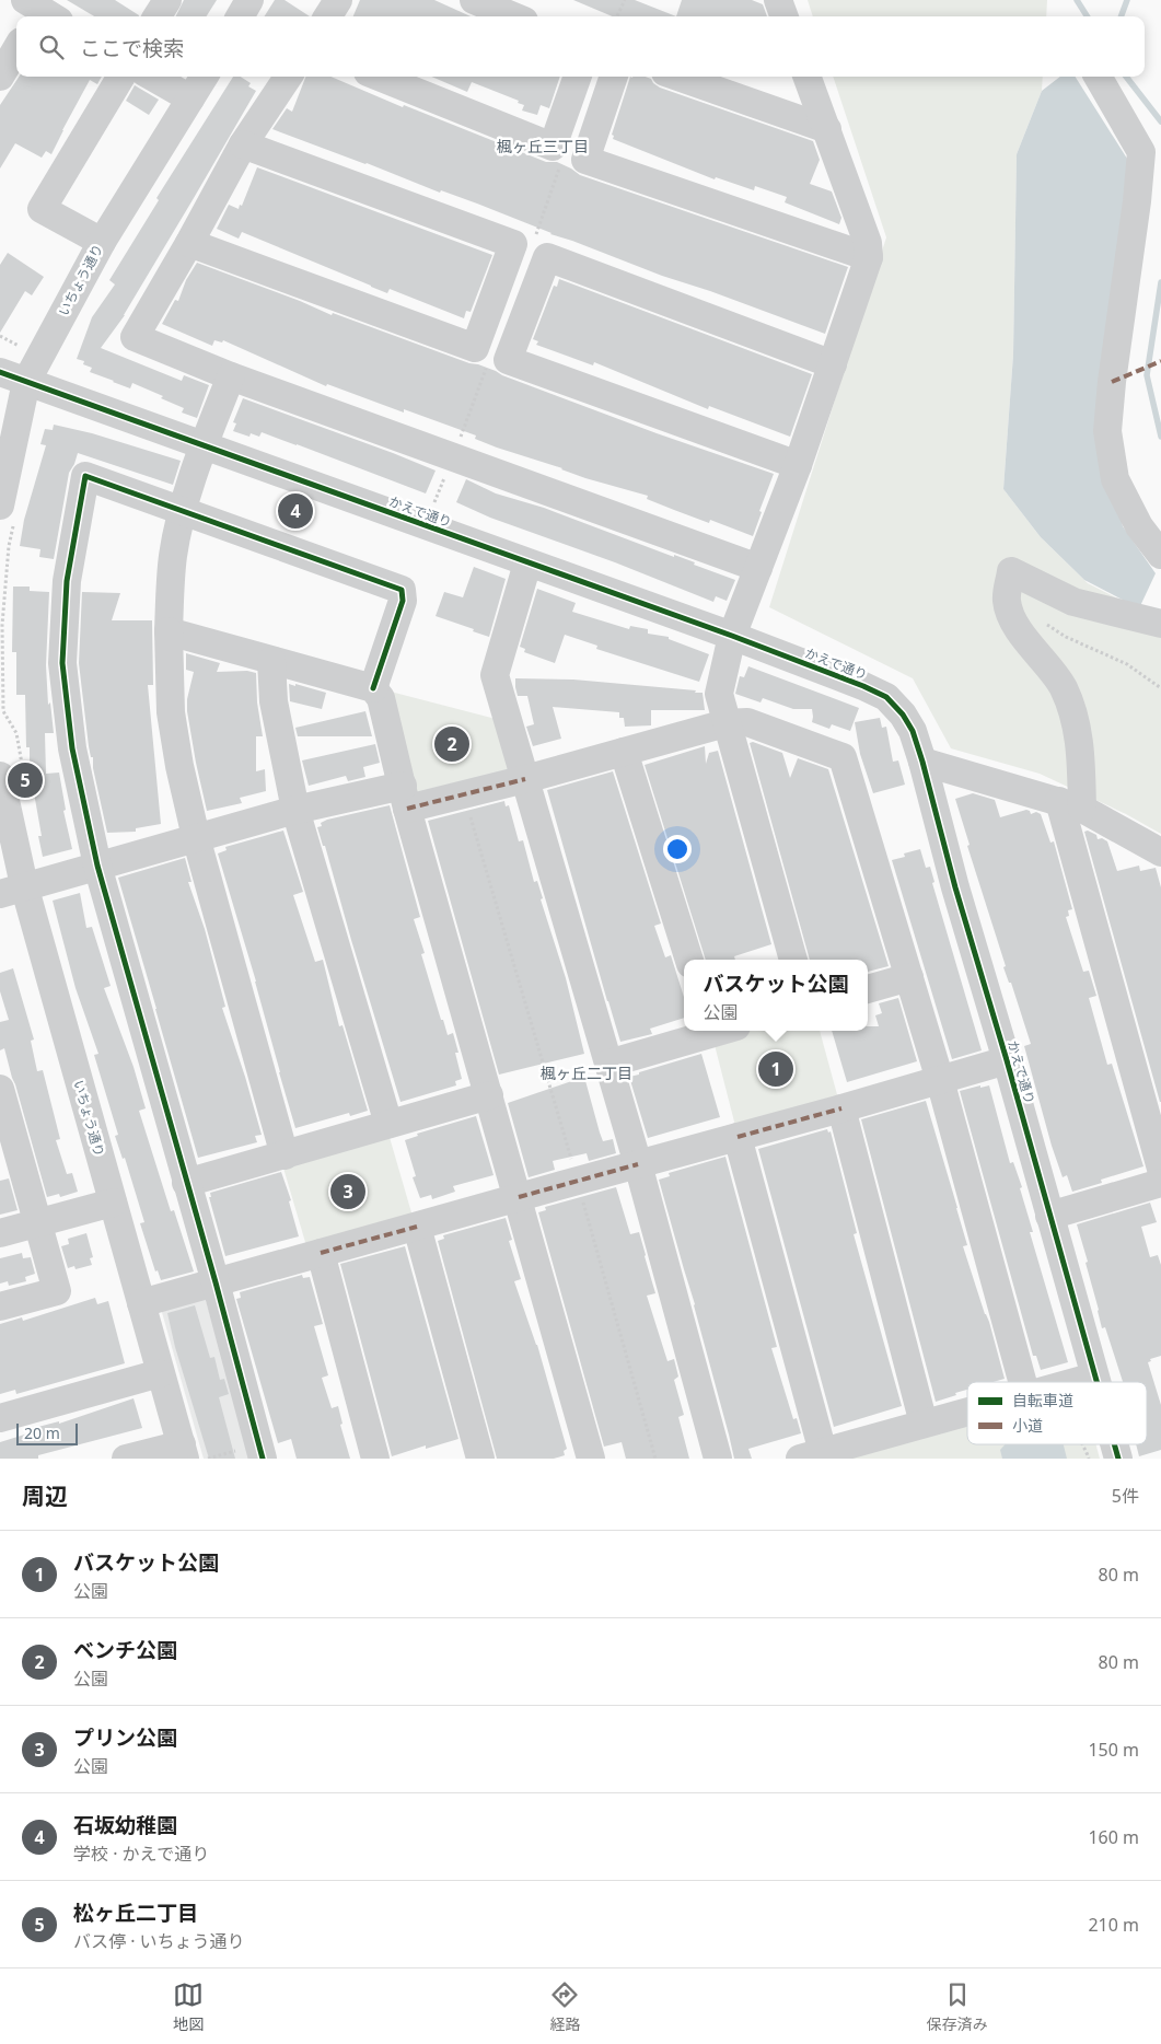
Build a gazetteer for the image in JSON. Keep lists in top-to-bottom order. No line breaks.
{"streets":{"street":["いちょう通り","かえで通り"]},"crossings":[["いちょう通り","かえで通り"]],"districts":["楓ヶ丘三丁目","楓ヶ丘二丁目"],"legend":["自転車道","小道"],"scale_bar":"20 m","page":{"search":"ここで検索","pins":["4","2","5","1","3"],"popup":["バスケット公園","公園"],"scale":"20 m","heading":["周辺","5件"],"list":[{"mark":"1","name":"バスケット公園","note":"公園","value":"80 m"},{"mark":"2","name":"ベンチ公園","note":"公園","value":"80 m"},{"mark":"3","name":"プリン公園","note":"公園","value":"150 m"},{"mark":"4","name":"石坂幼稚園","note":"学校 · かえで通り","value":"160 m"},{"mark":"5","name":"松ヶ丘二丁目","note":"バス停 · いちょう通り","value":"210 m"}],"nav":["地図","経路","保存済み"]}}
